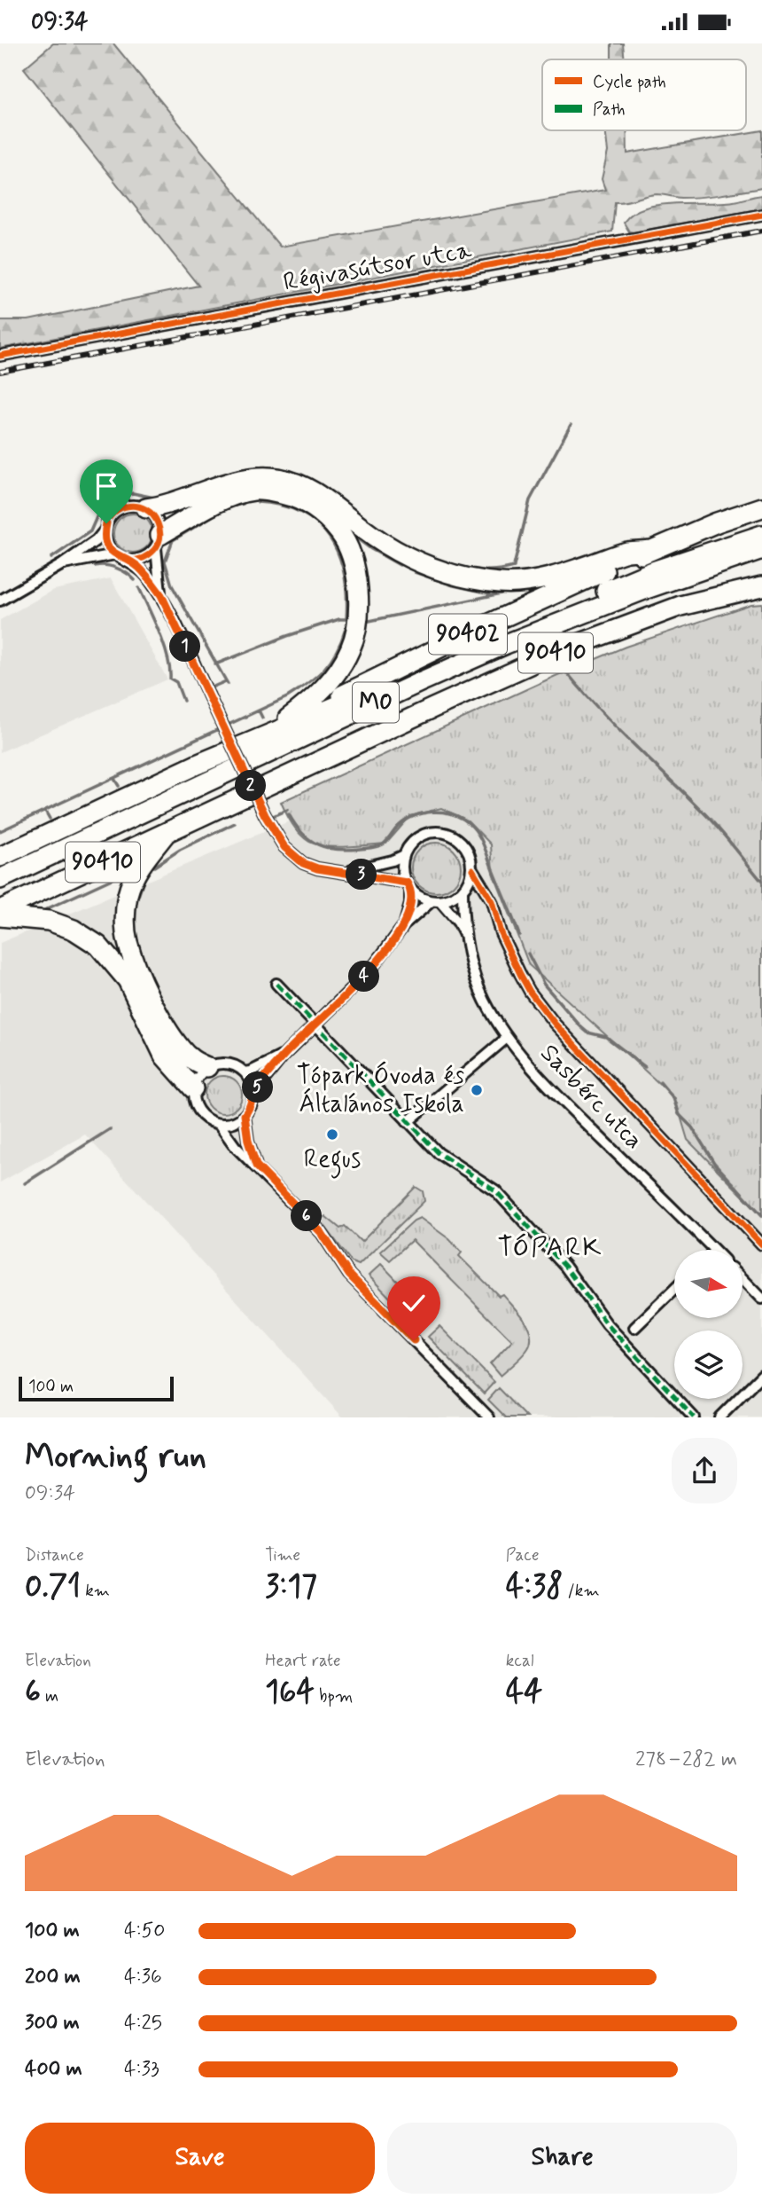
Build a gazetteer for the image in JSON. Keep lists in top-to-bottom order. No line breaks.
{"streets":{"highway":["90402","90410","M0"],"street":["Régivasútsor utca","Sasbérc utca"]},"crossings":[["90402","M0"]],"districts":["TÓPARK"],"places":["Tópark Óvoda és Általános Iskola","Regus"],"legend":["Cycle path","Path"],"scale_bar":"100 m","north":"right","page":{"status":"09:34","pins":["1","2","3","4","5","6"],"scale":"100 m","heading":["Morning run","09:34"],"stats":[["Distance","0.71 km"],["Time","3:17"],["Pace","4:38 /km"],["Elevation","6 m"],["Heart rate","164 bpm"],["kcal","44"]],"chart":["Elevation","278–282 m"],"list":[{"name":"100 m","note":"4:50"},{"name":"200 m","note":"4:36"},{"name":"300 m","note":"4:25"},{"name":"400 m","note":"4:33"}],"buttons":["Save","Share"]}}
